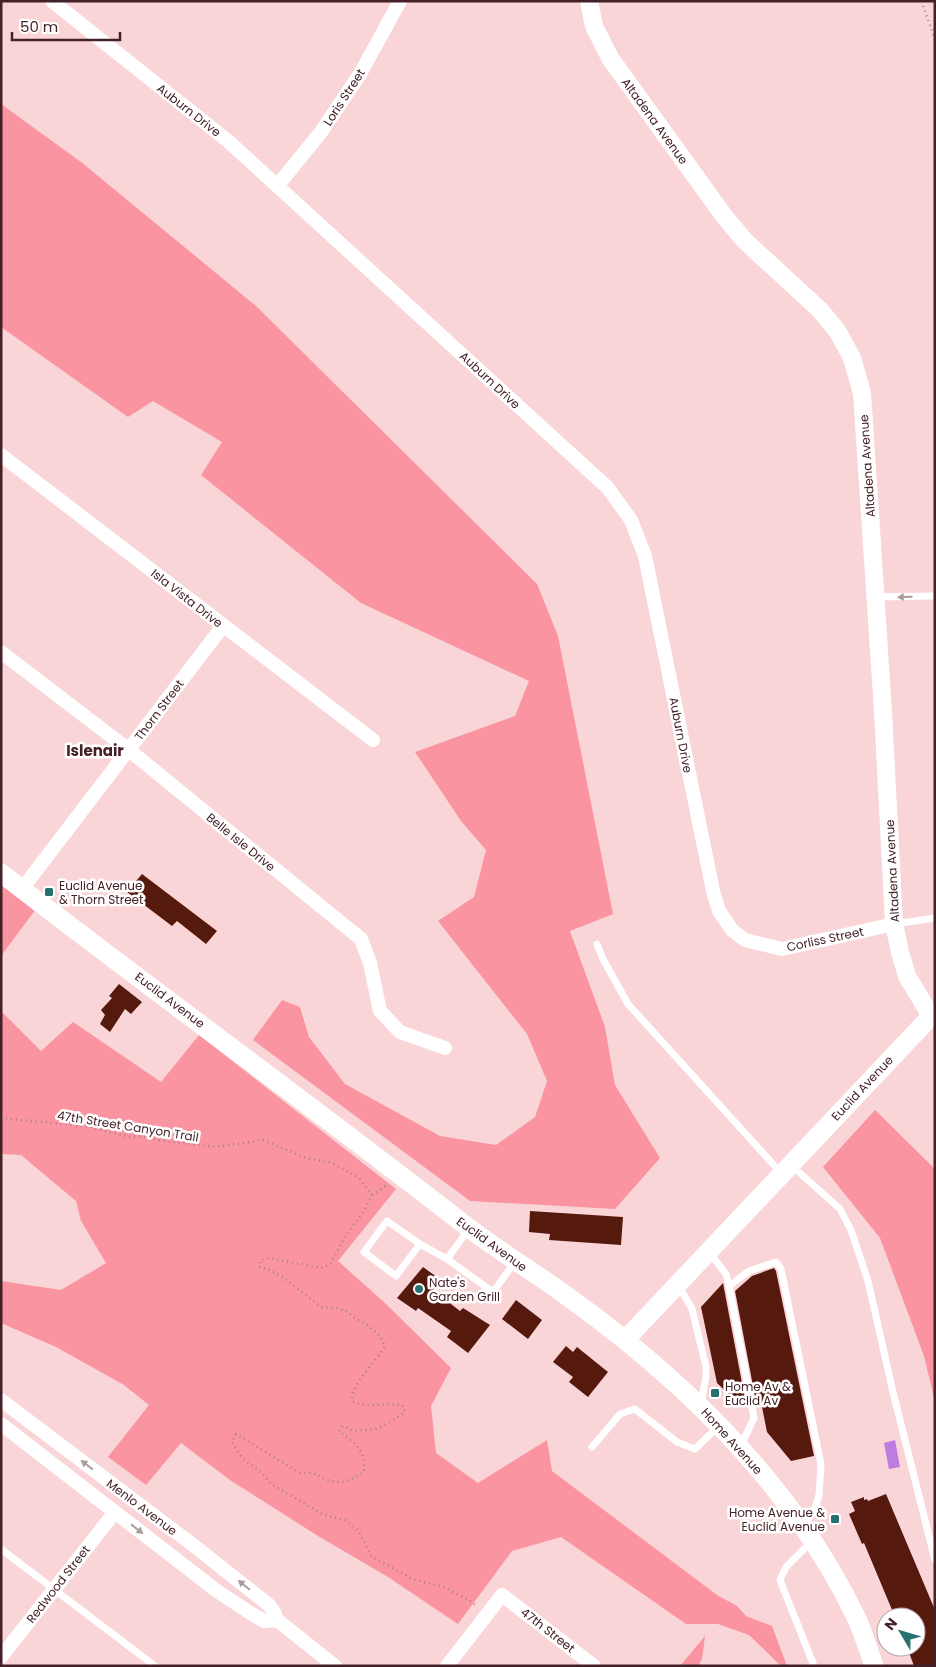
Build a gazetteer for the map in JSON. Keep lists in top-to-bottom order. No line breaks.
{"streets":{"main road":["Euclid Avenue","Home Avenue"],"street":["Loris Street","Auburn Drive","Altadena Avenue","Isla Vista Drive","Thorn Street","Belle Isle Drive","Corliss Street","Menlo Avenue","Redwood Street","47th Street"],"path":["47th Street Canyon Trail"]},"crossings":[["Loris Street","Auburn Drive"],["Auburn Drive","Corliss Street"],["Altadena Avenue","Corliss Street"],["Altadena Avenue","Euclid Avenue"],["Isla Vista Drive","Thorn Street"],["Thorn Street","Belle Isle Drive"],["Thorn Street","Euclid Avenue"],["Euclid Avenue","Home Avenue"],["47th Street Canyon Trail","47th Street"],["Menlo Avenue","Redwood Street"]],"districts":["Islenair"],"places":{"transit":["Euclid Avenue & Thorn Street","Home Av & Euclid Av","Home Avenue & Euclid Avenue"],"other":["Nate's Garden Grill"]},"scale_bar":"50 m","north":"top left"}
